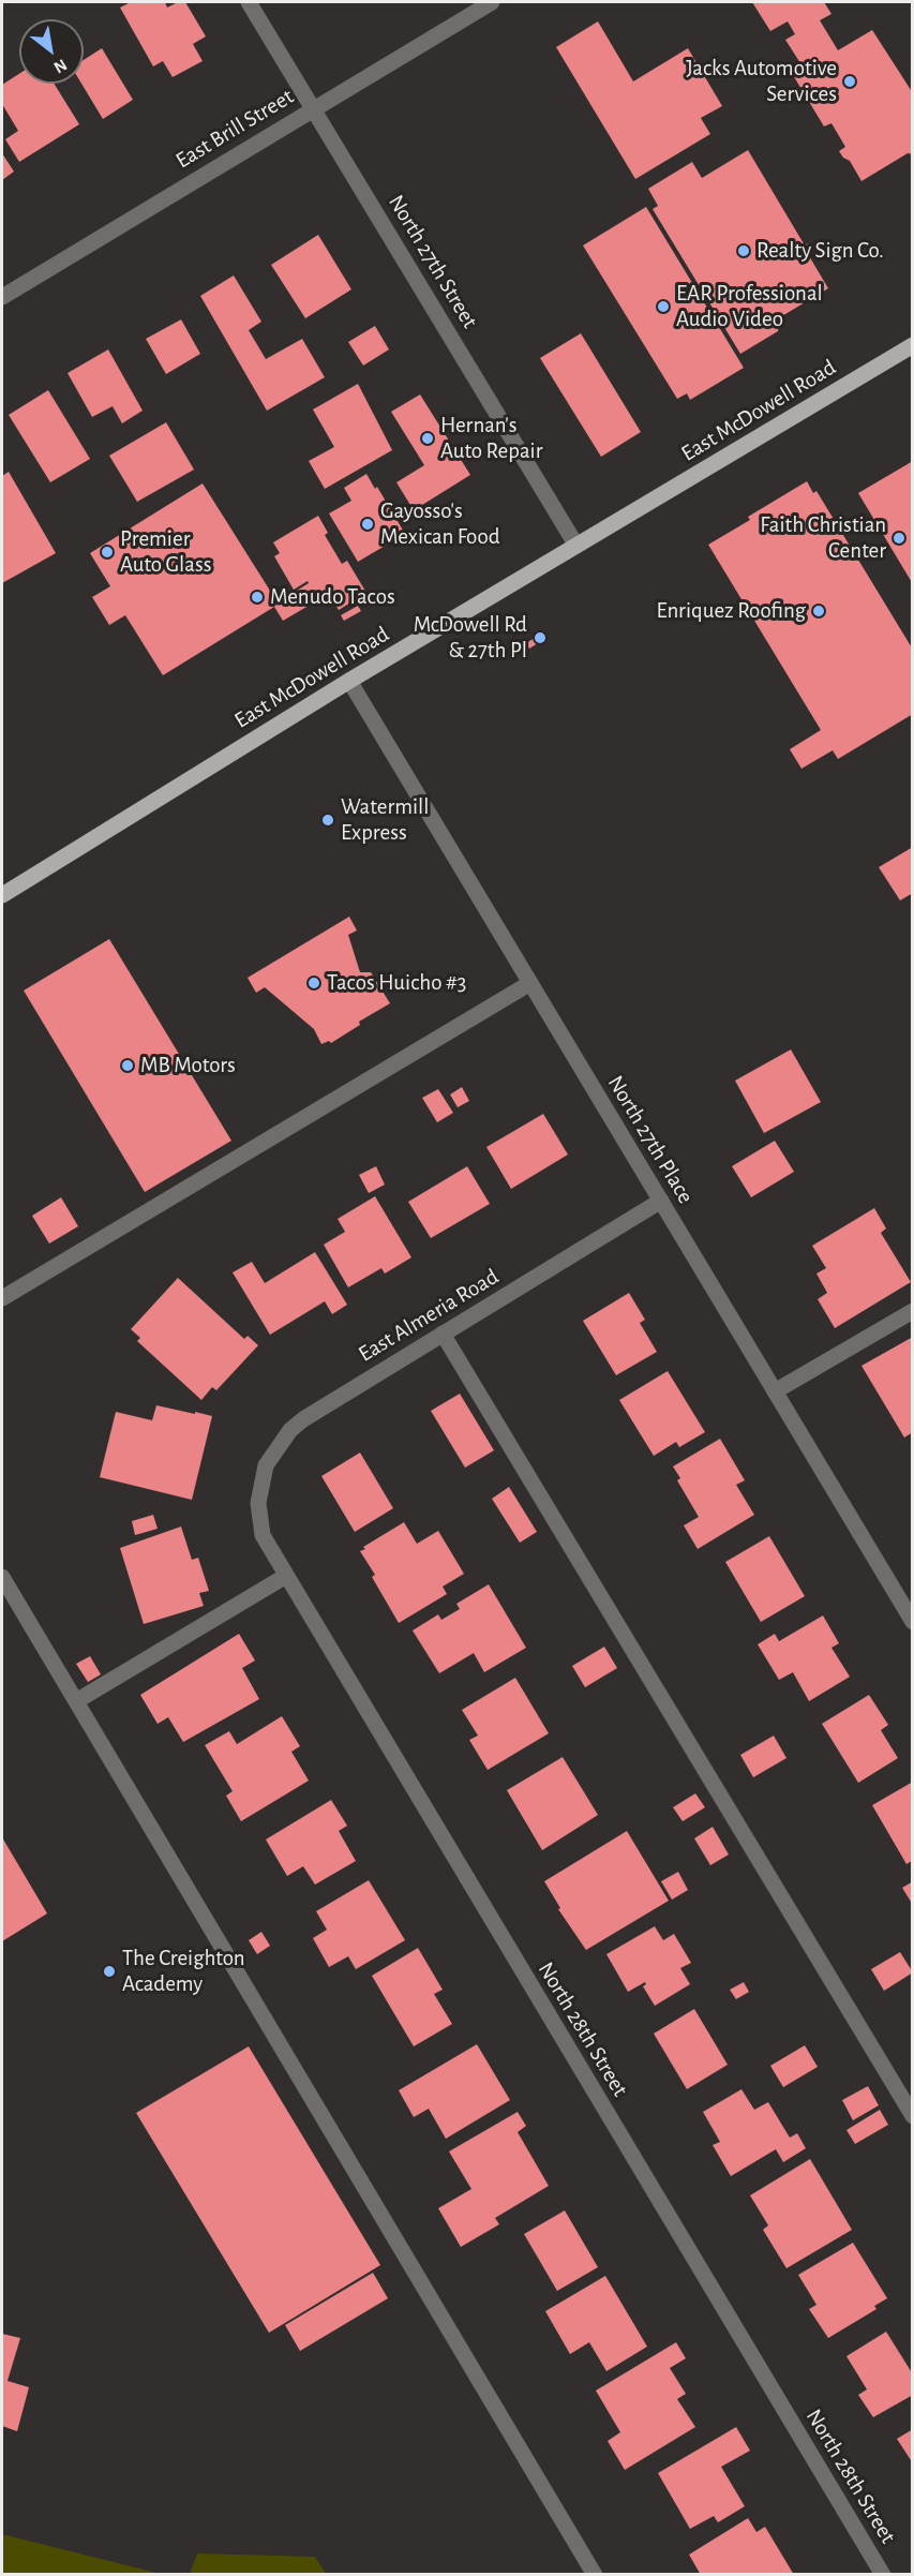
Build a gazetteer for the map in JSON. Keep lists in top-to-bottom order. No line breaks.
{"streets":{"main road":["East McDowell Road"],"street":["East Brill Street","North 27th Street","North 27th Place","East Almeria Road","North 28th Street"]},"crossings":[["East Brill Street","North 27th Street"],["North 27th Street","East McDowell Road"],["East McDowell Road","North 27th Place"],["North 27th Place","East Almeria Road"],["East Almeria Road","North 28th Street"]],"places":["Jacks Automotive Services","Realty Sign Co.","EAR Professional Audio Video","Hernan's Auto Repair","Gayosso's Mexican Food","Faith Christian Center","Premier Auto Glass","Menudo Tacos","Enriquez Roofing","McDowell Rd & 27th Pl","Watermill Express","Tacos Huicho #3","MB Motors","The Creighton Academy"],"north":"bottom right"}
